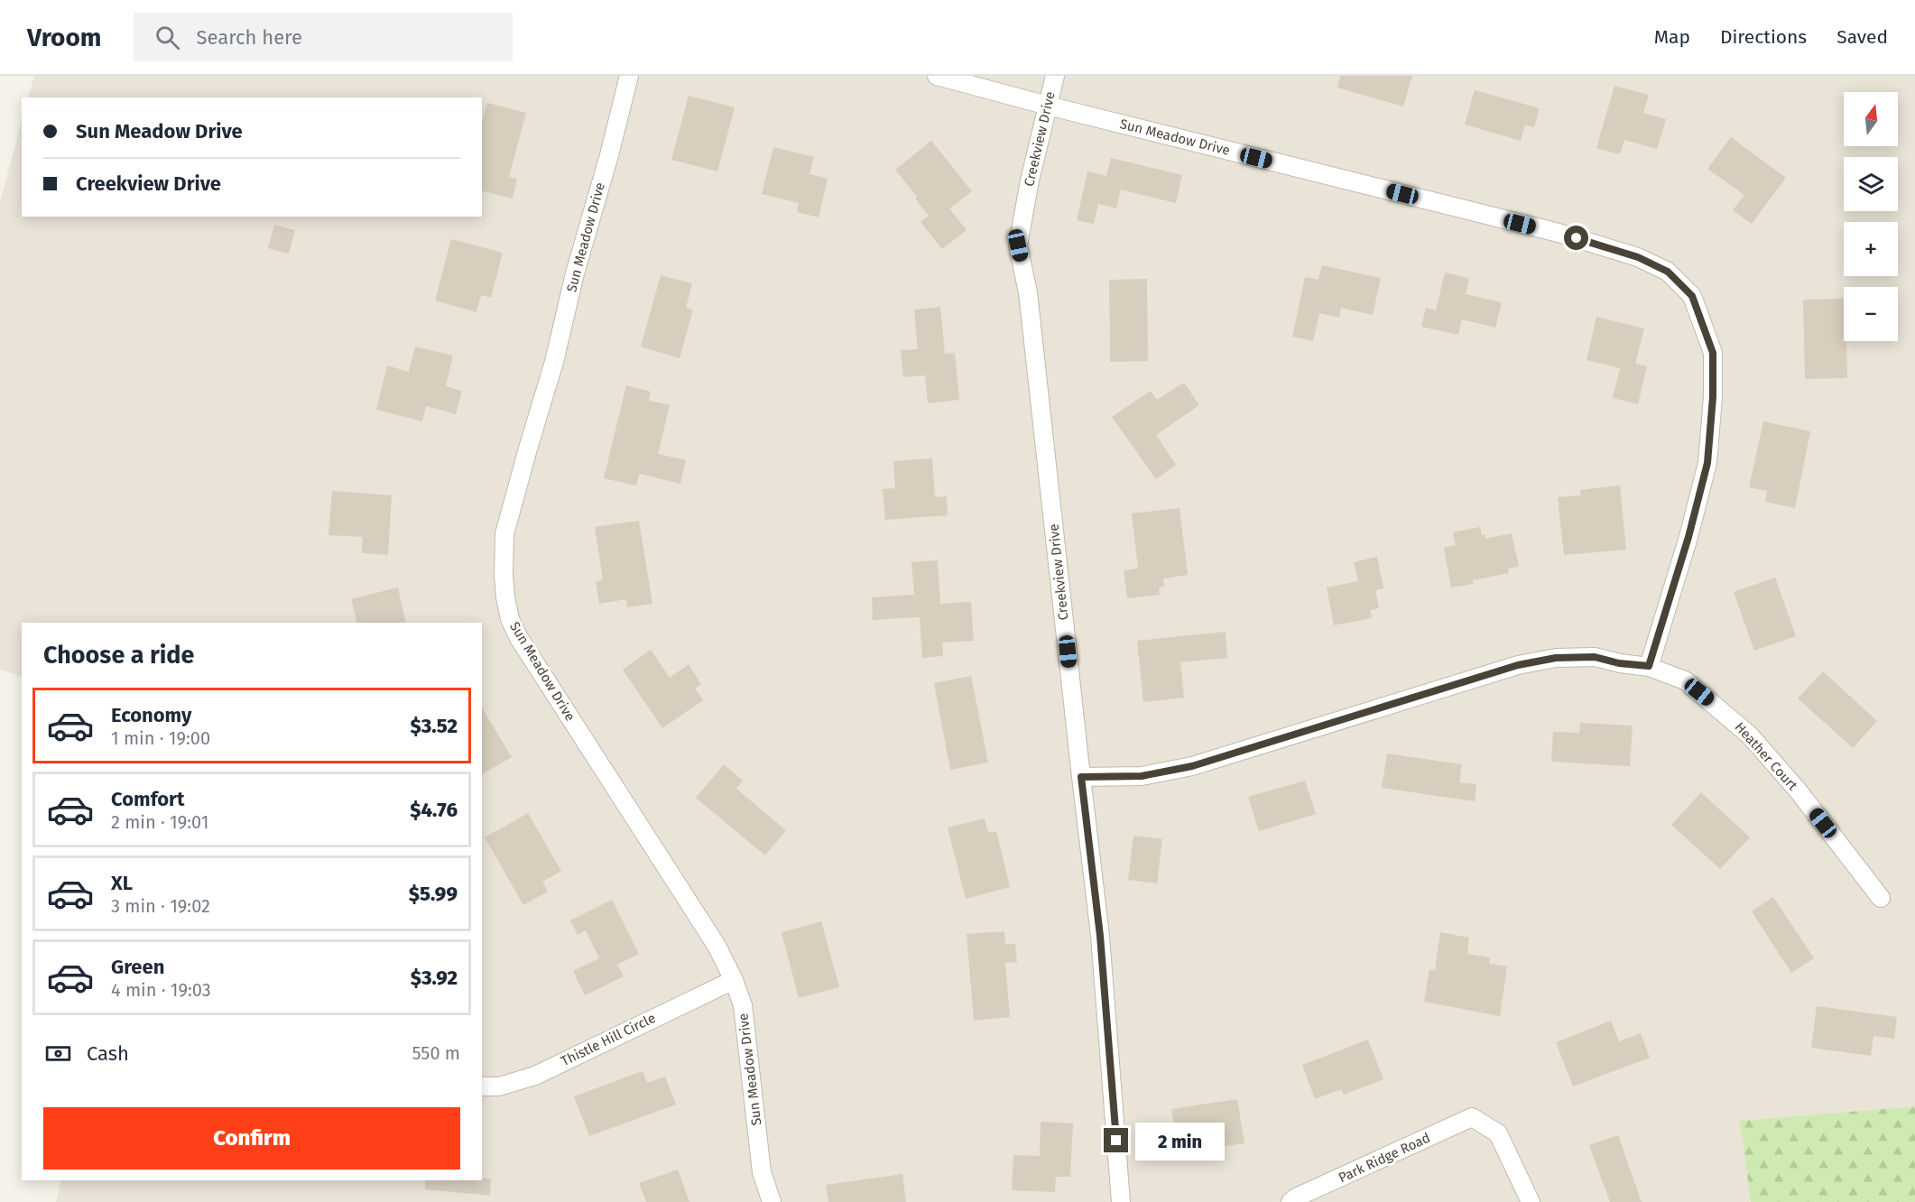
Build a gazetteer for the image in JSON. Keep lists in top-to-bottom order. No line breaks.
{"streets":{"street":["Sun Meadow Drive","Creekview Drive","Heather Court","Thistle Hill Circle","Park Ridge Road"]},"crossings":[["Sun Meadow Drive","Creekview Drive"],["Sun Meadow Drive","Heather Court"],["Sun Meadow Drive","Thistle Hill Circle"],["Creekview Drive","Heather Court"]],"north":"top","page":{"header":"Vroom","search":"Search here","nav":["Map","Directions","Saved"],"map_buttons":["+","−"],"banner":["Sun Meadow Drive","Creekview Drive"],"heading":"Choose a ride","list":[{"name":"Economy","note":"1 min · 19:00","value":"$3.52"},{"name":"Comfort","note":"2 min · 19:01","value":"$4.76"},{"name":"XL","note":"3 min · 19:02","value":"$5.99"},{"name":"Green","note":"4 min · 19:03","value":"$3.92"}],"pay":["Cash","550 m"],"buttons":"Confirm","bubble":"2 min"}}
